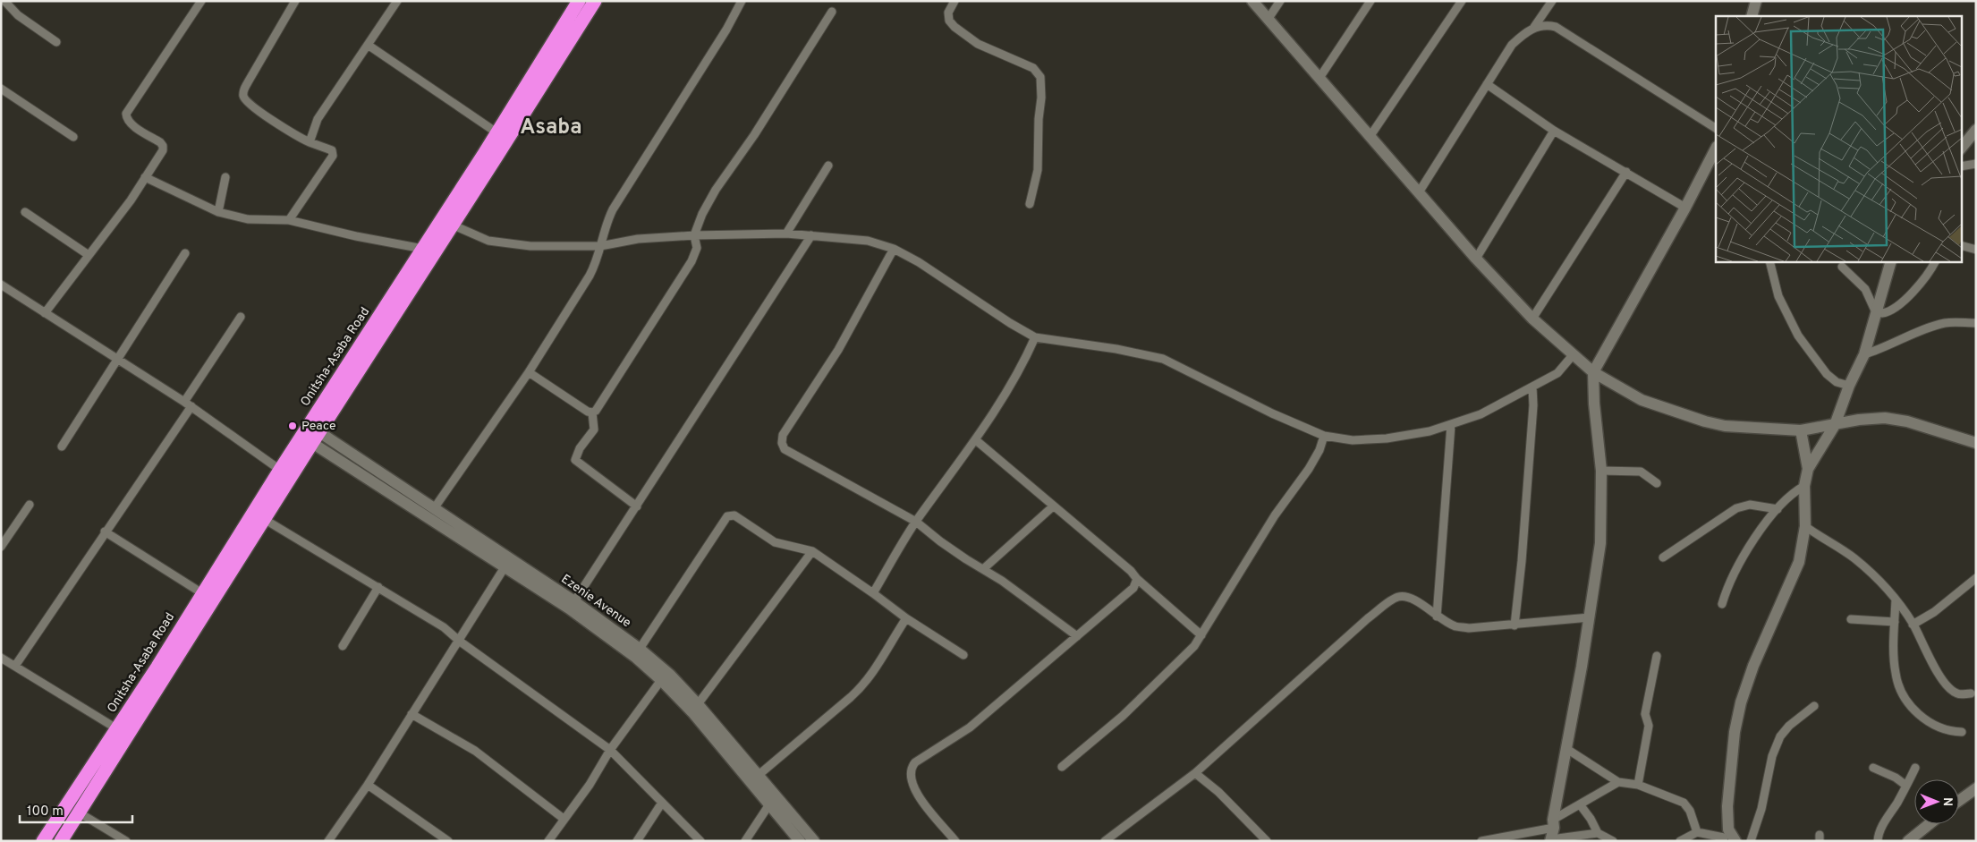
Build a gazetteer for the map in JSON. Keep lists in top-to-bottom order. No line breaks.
{"streets":{"highway":["Onitsha-Asaba Road"],"street":["Ezenie Avenue"]},"districts":["Asaba"],"places":["Peace"],"scale_bar":"100 m","north":"right"}
